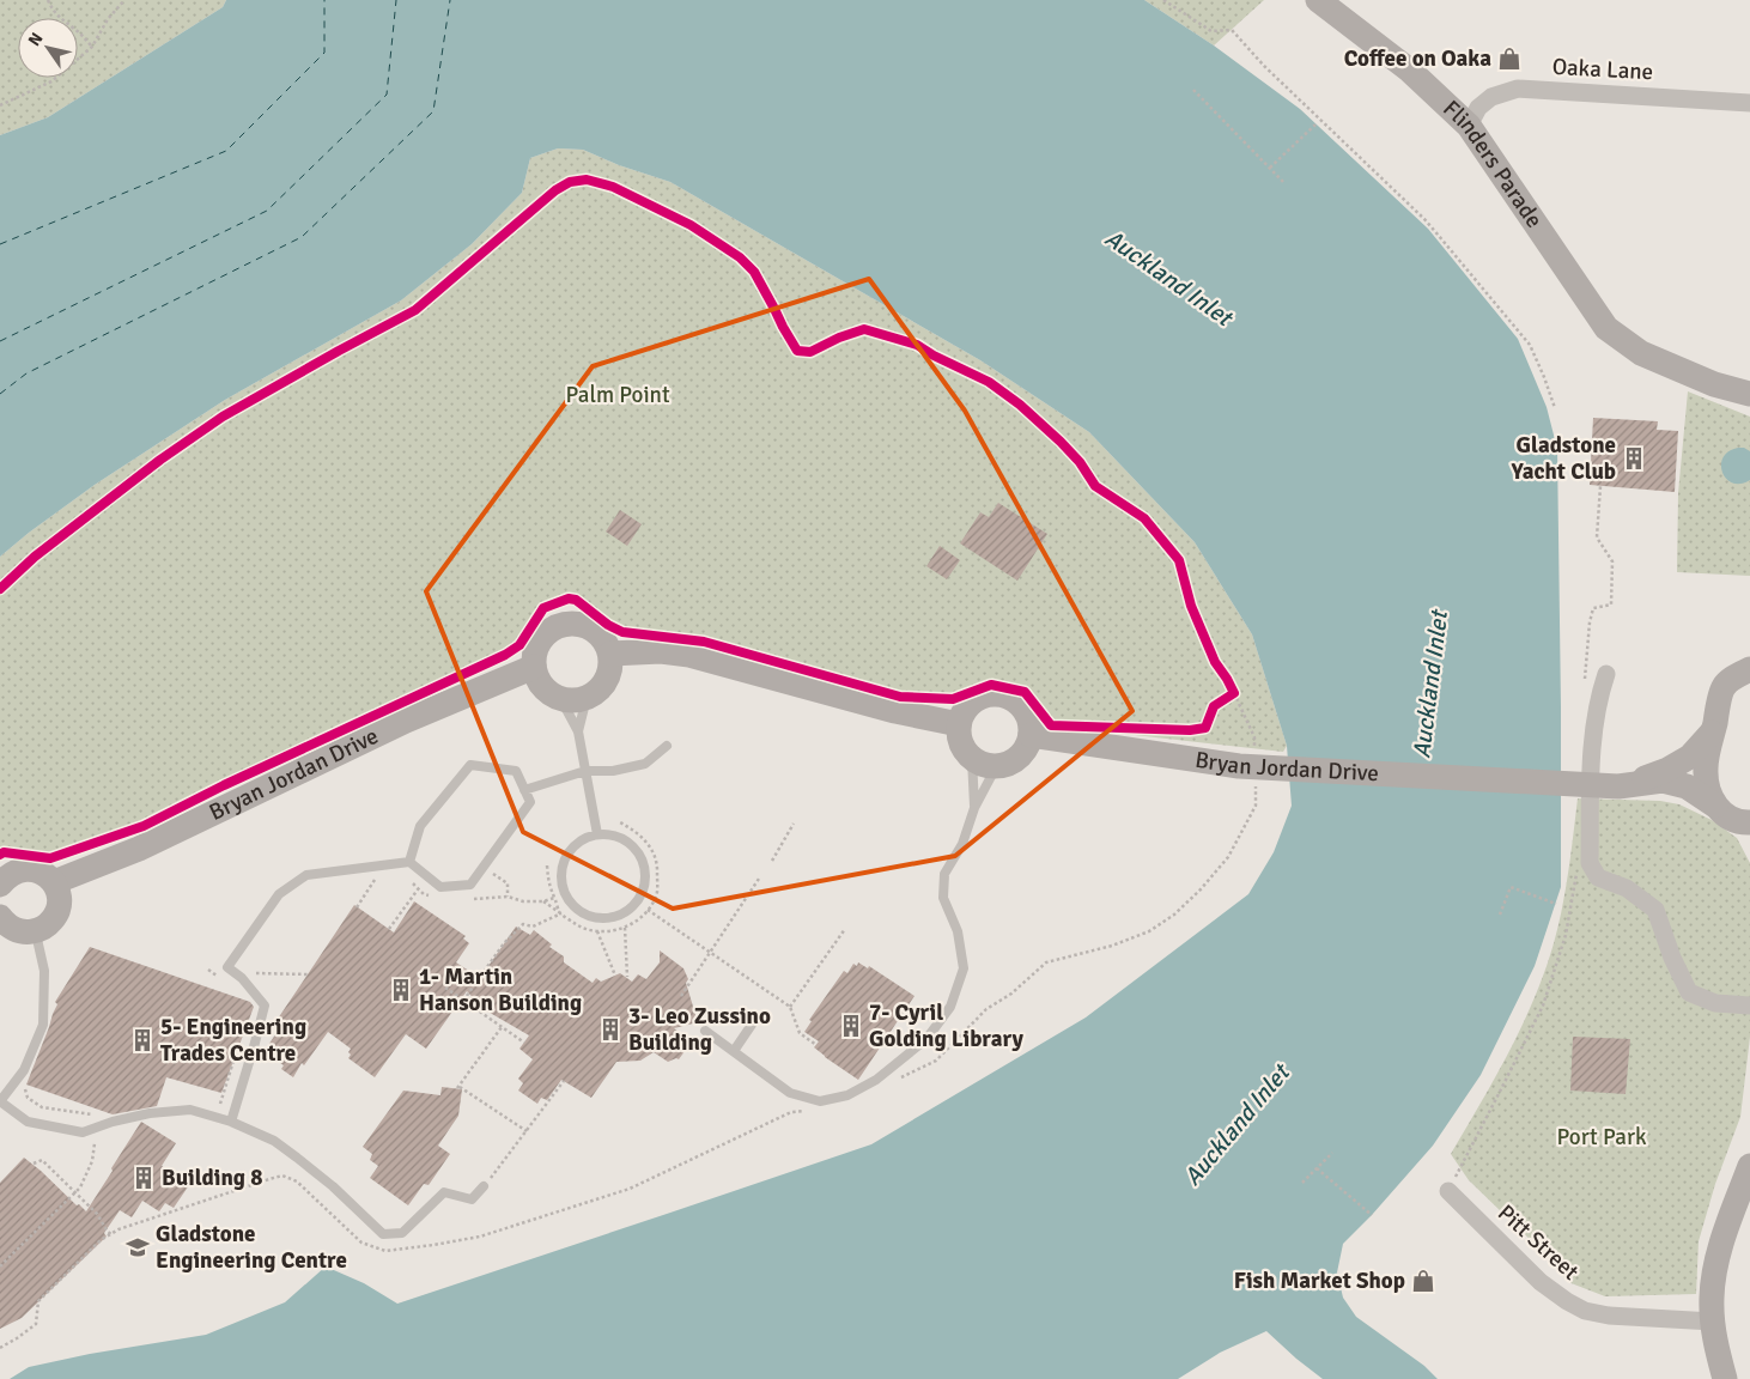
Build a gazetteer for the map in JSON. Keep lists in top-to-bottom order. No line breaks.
{"streets":{"main road":["Flinders Parade","Bryan Jordan Drive"],"street":["Oaka Lane","Pitt Street"]},"crossings":[["Oaka Lane","Flinders Parade"]],"water":["Auckland Inlet"],"parks":["Palm Point","Port Park"],"places":{"shop":["Coffee on Oaka","Fish Market Shop"],"building":["Gladstone Yacht Club","1- Martin Hanson Building","7- Cyril Golding Library","3- Leo Zussino Building","5- Engineering Trades Centre","Building 8"],"school or university":["Gladstone Engineering Centre"]},"north":"top left"}
